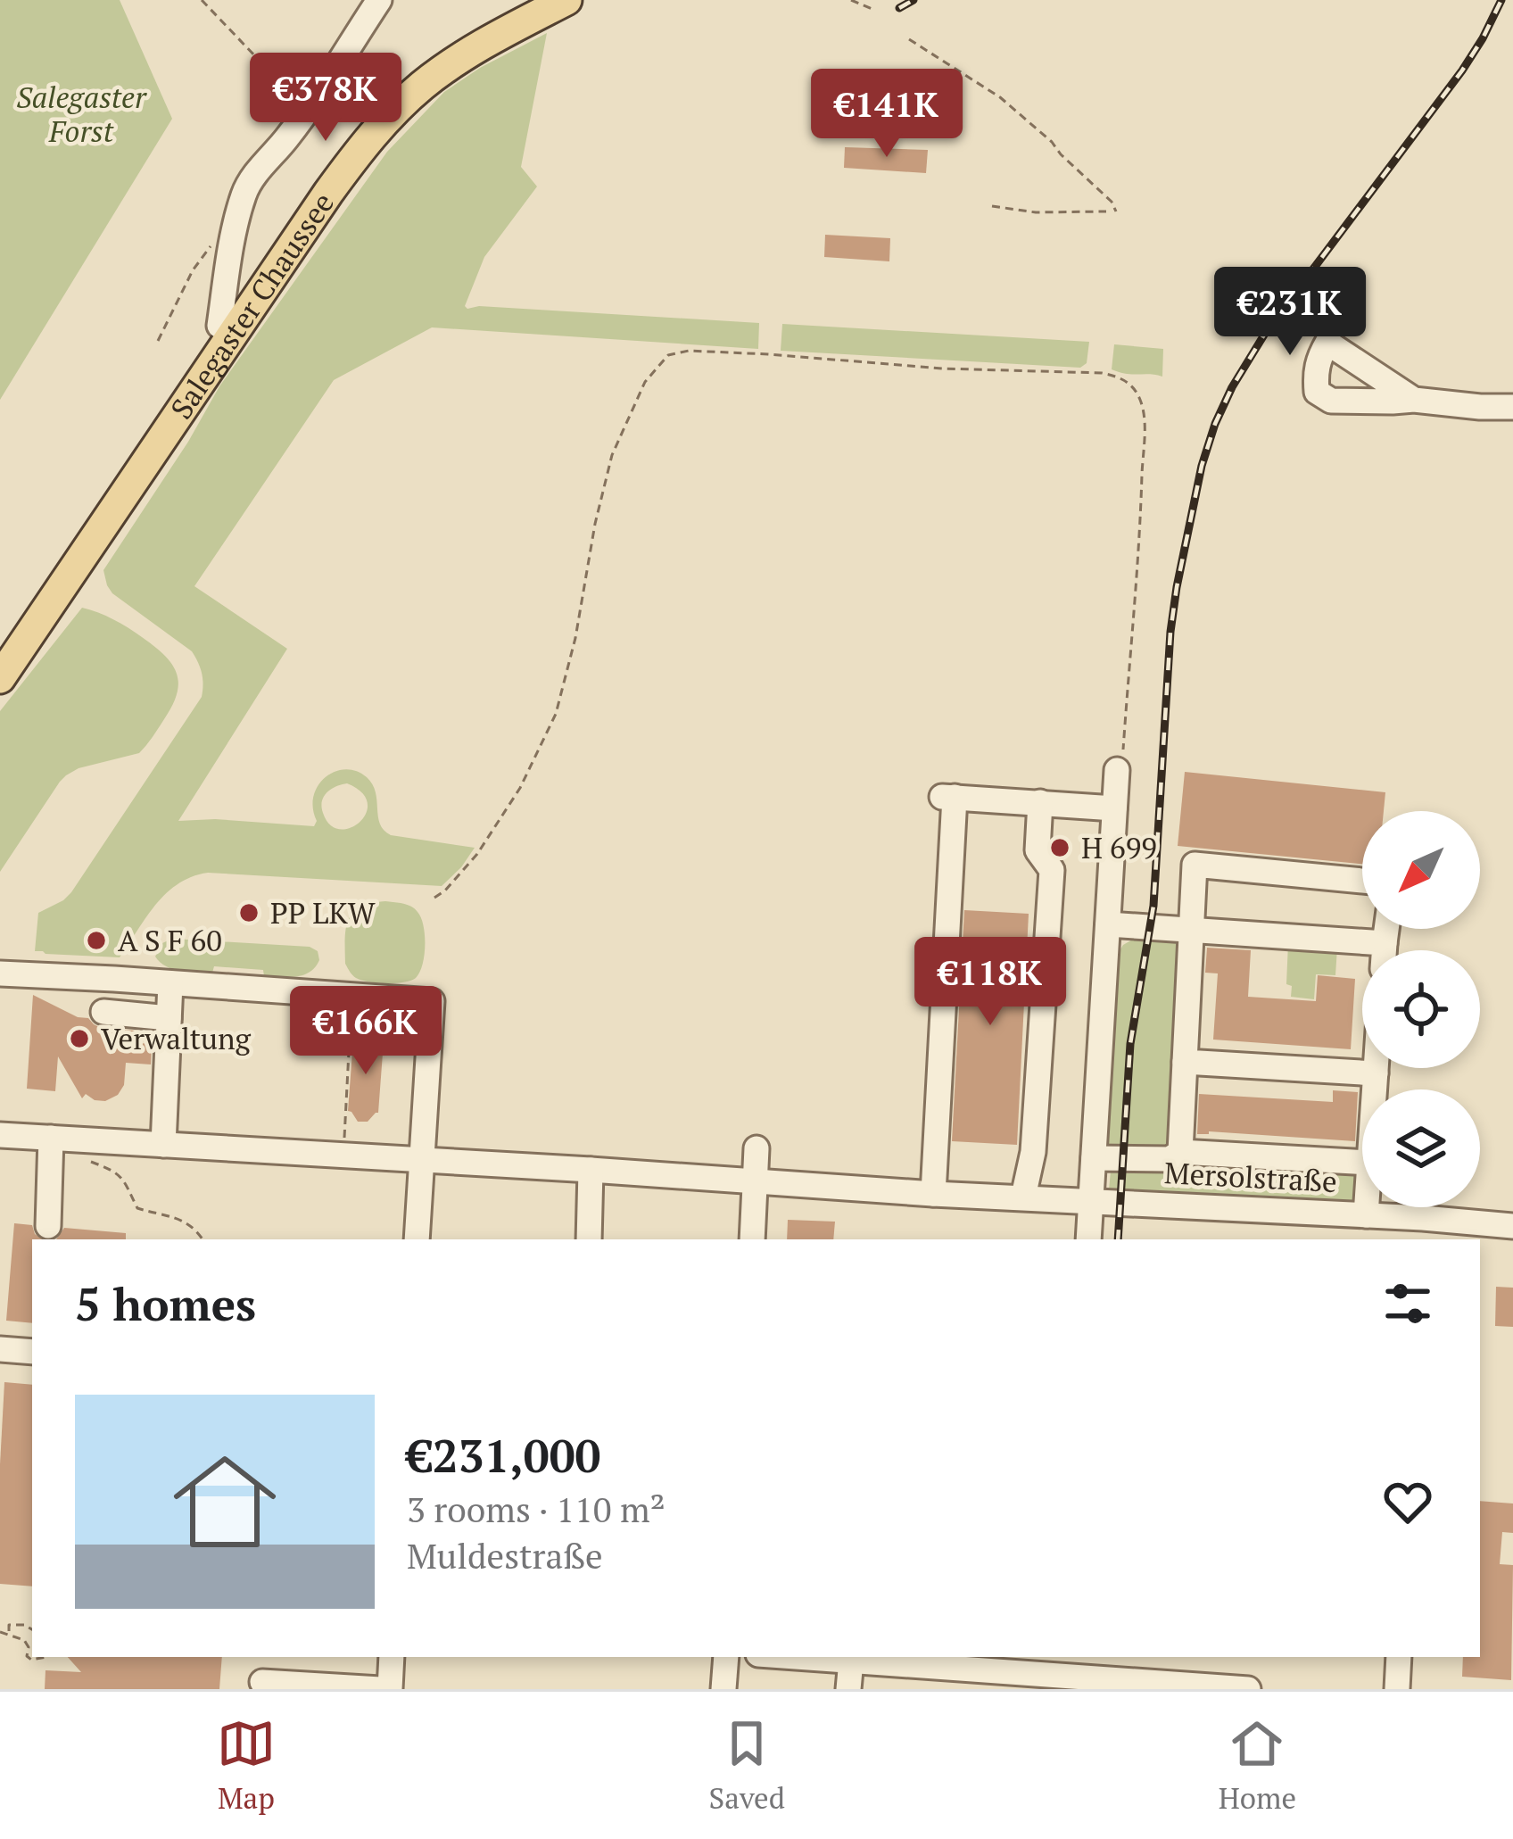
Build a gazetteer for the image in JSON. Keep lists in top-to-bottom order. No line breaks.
{"streets":{"main road":["Salegaster Chaussee"],"street":["Mersolstraße"]},"parks":["Salegaster Forst"],"places":["H 699","PP LKW","A S F 60","Verwaltung"],"north":"bottom left","page":{"price":["€378K","€141K","€231K","€118K","€166K"],"heading":"5 homes","list":[{"name":"€231,000","note":"3 rooms · 110 m² · Muldestraße"}],"tabs":["Map","Saved","Home"]}}
